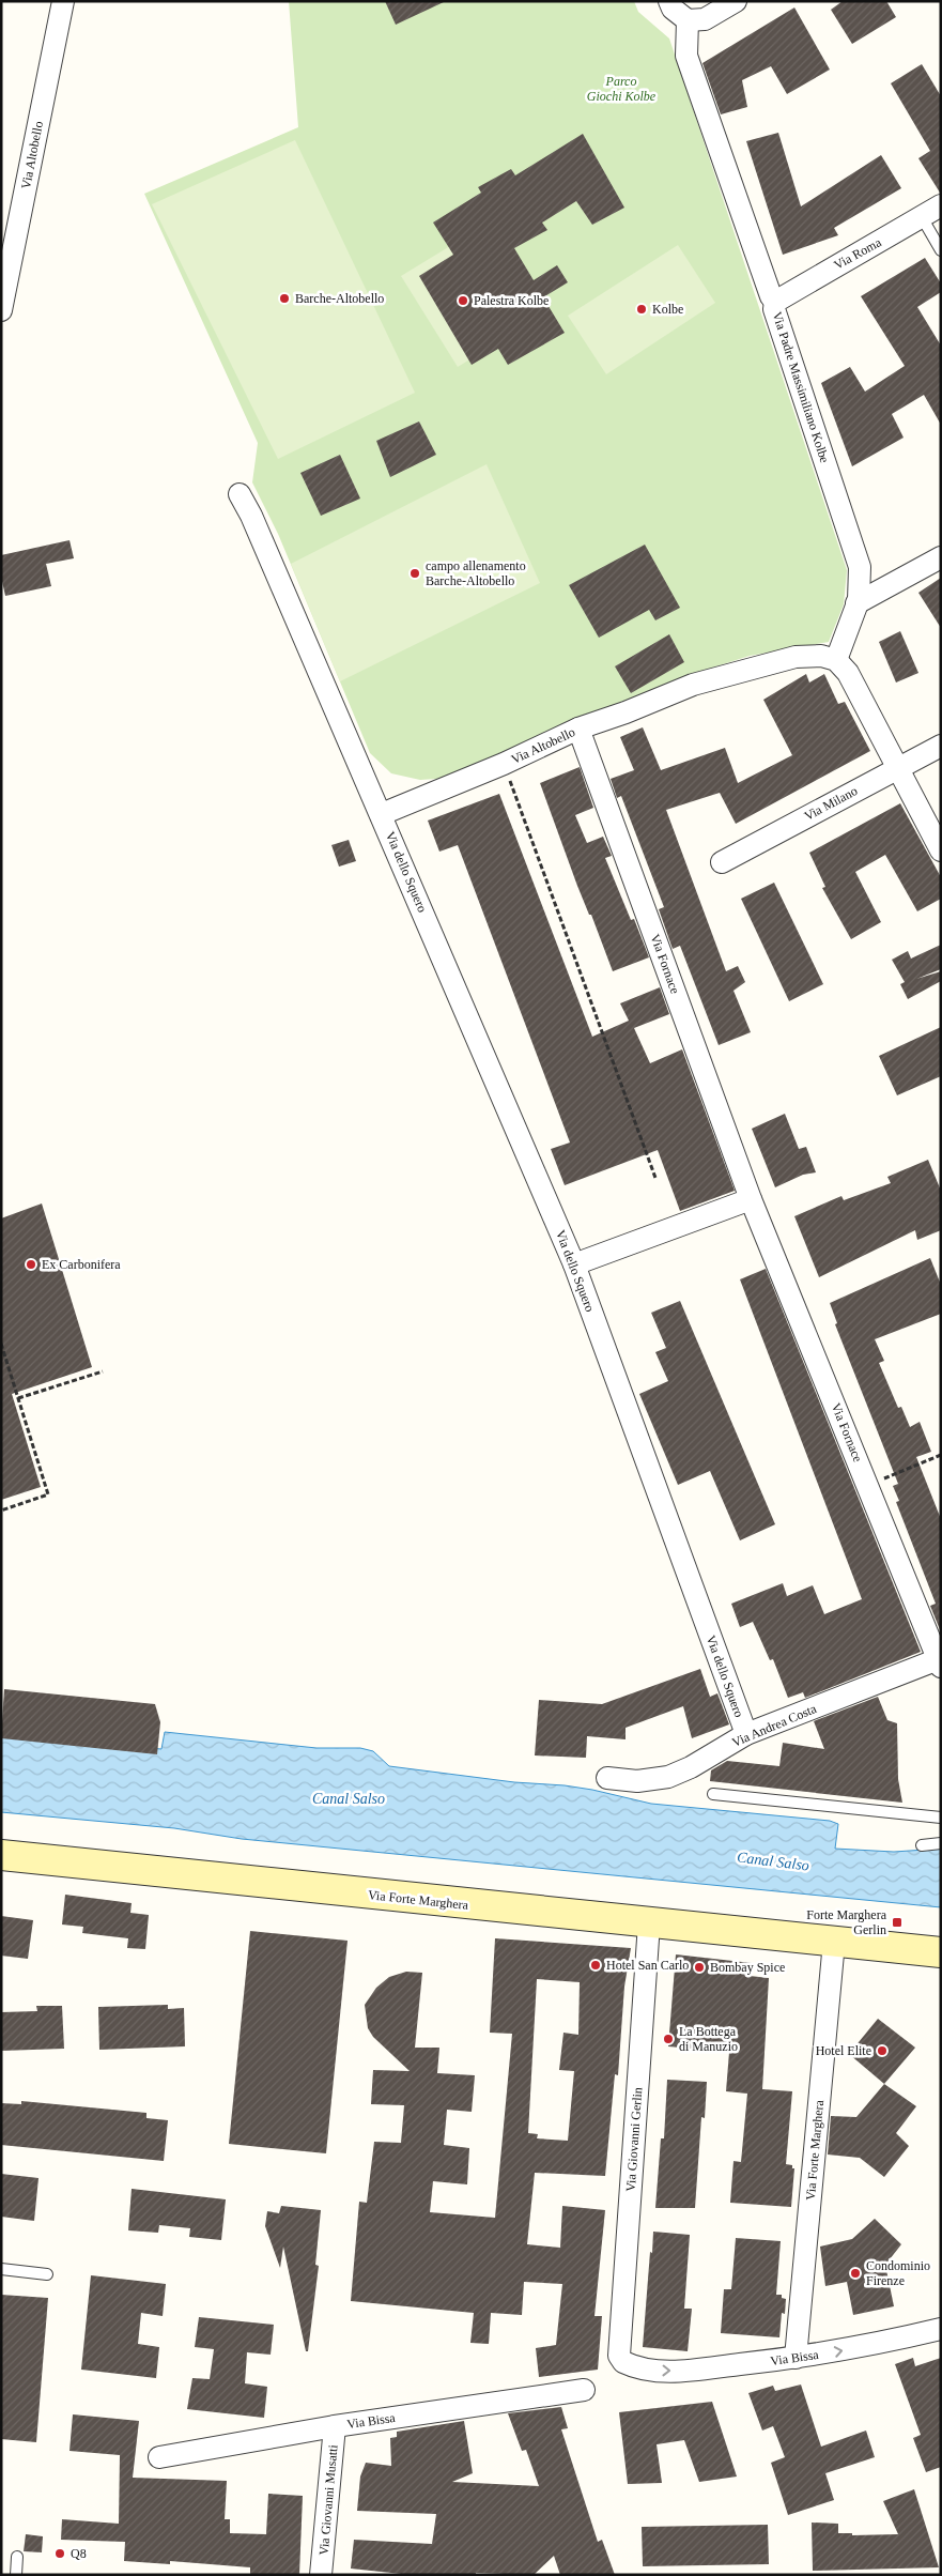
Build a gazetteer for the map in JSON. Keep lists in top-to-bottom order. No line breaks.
{"streets":{"street":["Via Altobello","Via Roma","Via Padre Massimiliano Kolbe","Via Milano","Via dello Squero","Via Fornace","Via Andrea Costa","Via Forte Marghera","Via Giovanni Gerlin","Via Bissa","Via Giovanni Musatti"]},"crossings":[["Via Altobello","Via Padre Massimiliano Kolbe"],["Via Altobello","Via dello Squero"],["Via Altobello","Via Fornace"],["Via Roma","Via Padre Massimiliano Kolbe"],["Via dello Squero","Via Andrea Costa"],["Via Fornace","Via Andrea Costa"],["Via Forte Marghera","Via Giovanni Gerlin"],["Via Forte Marghera","Via Bissa"],["Via Giovanni Gerlin","Via Bissa"],["Via Bissa","Via Giovanni Musatti"]],"one_way":["Via Bissa"],"water":["Canal Salso"],"parks":["Parco Giochi Kolbe"],"places":{"other":["Barche-Altobello","Palestra Kolbe","Kolbe","campo allenamento Barche-Altobello","Ex Carbonifera","Hotel San Carlo","Bombay Spice","La Bottega di Manuzio","Hotel Elite","Condominio Firenze","Q8"],"transit":["Forte Marghera Gerlin"]}}
